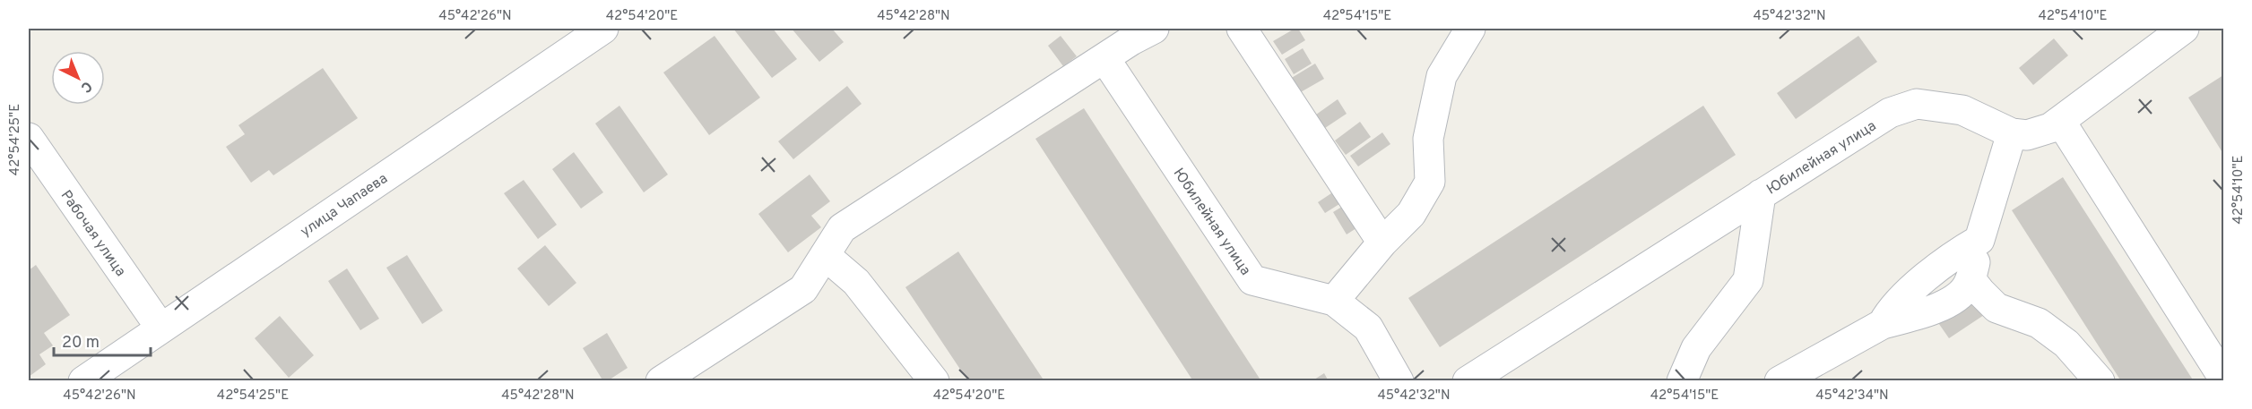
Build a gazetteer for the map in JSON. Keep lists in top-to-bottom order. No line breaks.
{"streets":{"street":["Юбилейная улица","улица Чапаева","Рабочая улица"]},"crossings":[["улица Чапаева","Рабочая улица"]],"scale_bar":"20 m","north":"bottom right","coordinates":["45°42'26\"N","42°54'20\"E","45°42'28\"N","42°54'15\"E","45°42'32\"N","42°54'10\"E","42°54'25\"E","45°42'34\"N"]}
